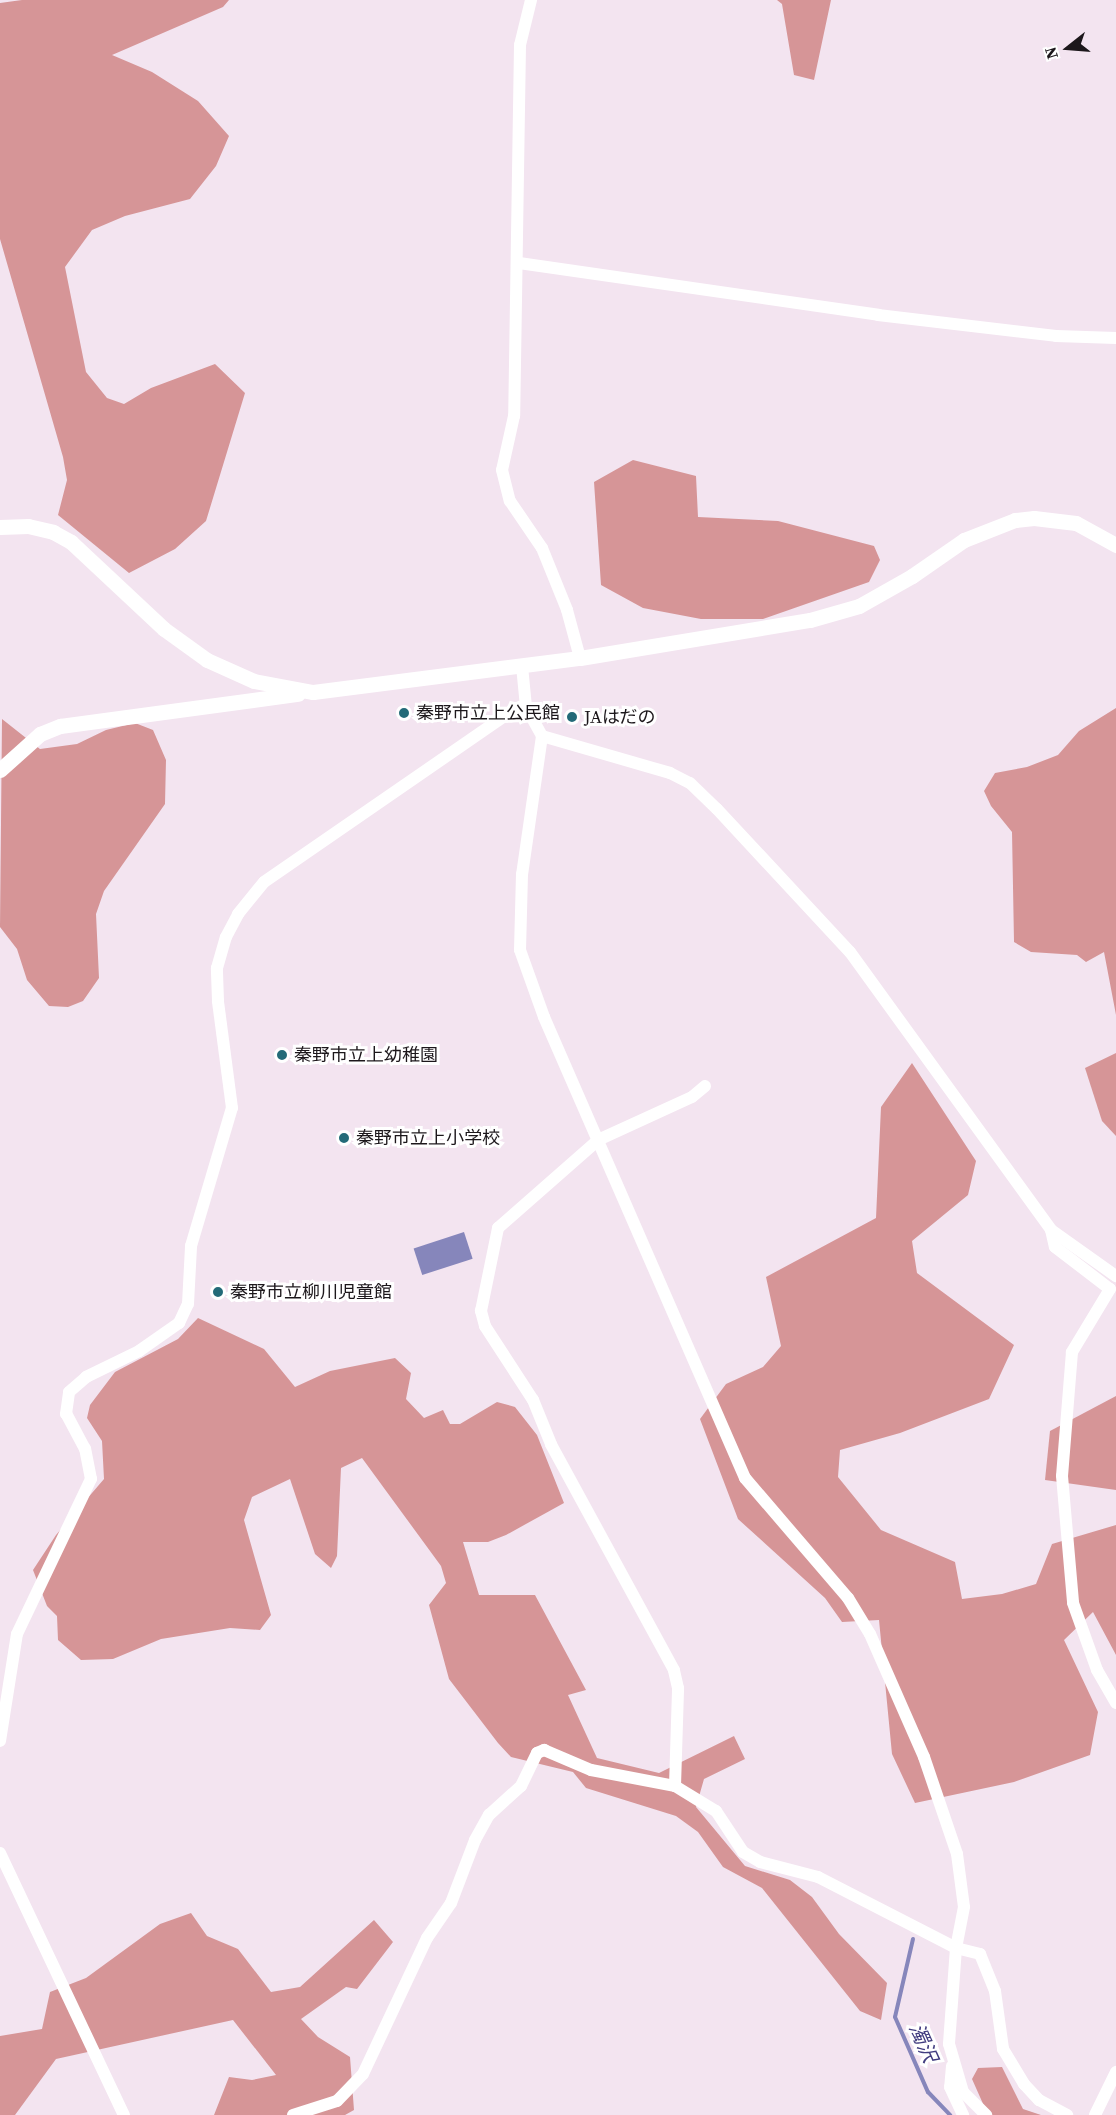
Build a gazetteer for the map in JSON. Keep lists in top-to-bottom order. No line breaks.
{"water":["濁沢"],"places":["秦野市立上公民館","JAはだの","秦野市立上幼稚園","秦野市立上小学校","秦野市立柳川児童館"],"north":"left"}
